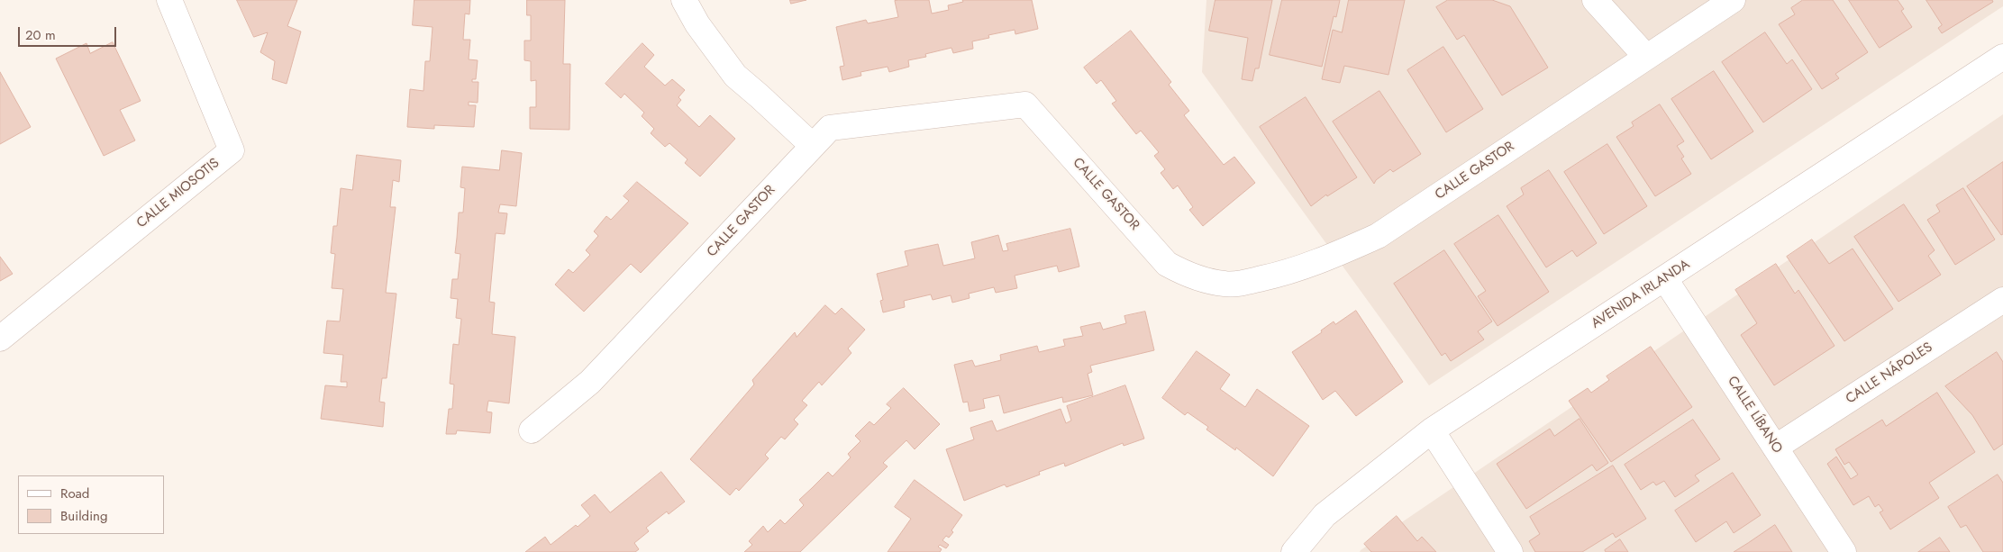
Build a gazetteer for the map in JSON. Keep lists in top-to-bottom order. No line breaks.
{"streets":{"street":["CALLE GASTOR","CALLE MIOSOTIS","AVENIDA IRLANDA","CALLE NÁPOLES","CALLE LÍBANO"]},"crossings":[["AVENIDA IRLANDA","CALLE LÍBANO"],["CALLE NÁPOLES","CALLE LÍBANO"]],"legend":["Road","Building"],"scale_bar":"20 m"}
